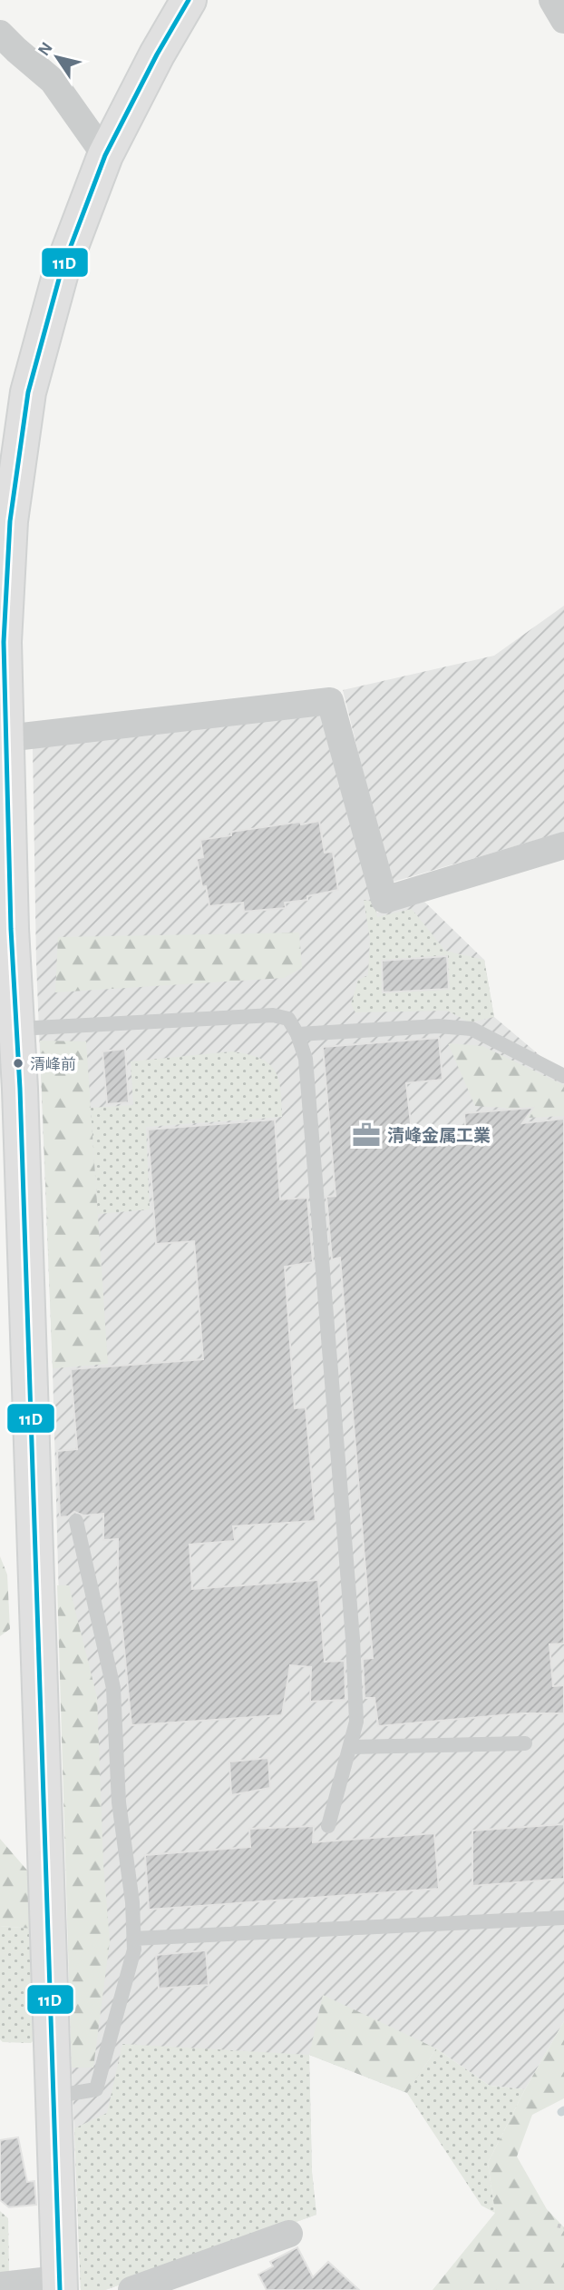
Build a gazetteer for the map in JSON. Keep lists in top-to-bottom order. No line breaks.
{"places":{"other":["清峰前"],"office":["清峰金属工業"]},"lines":["transit line 11D"],"north":"top left"}
